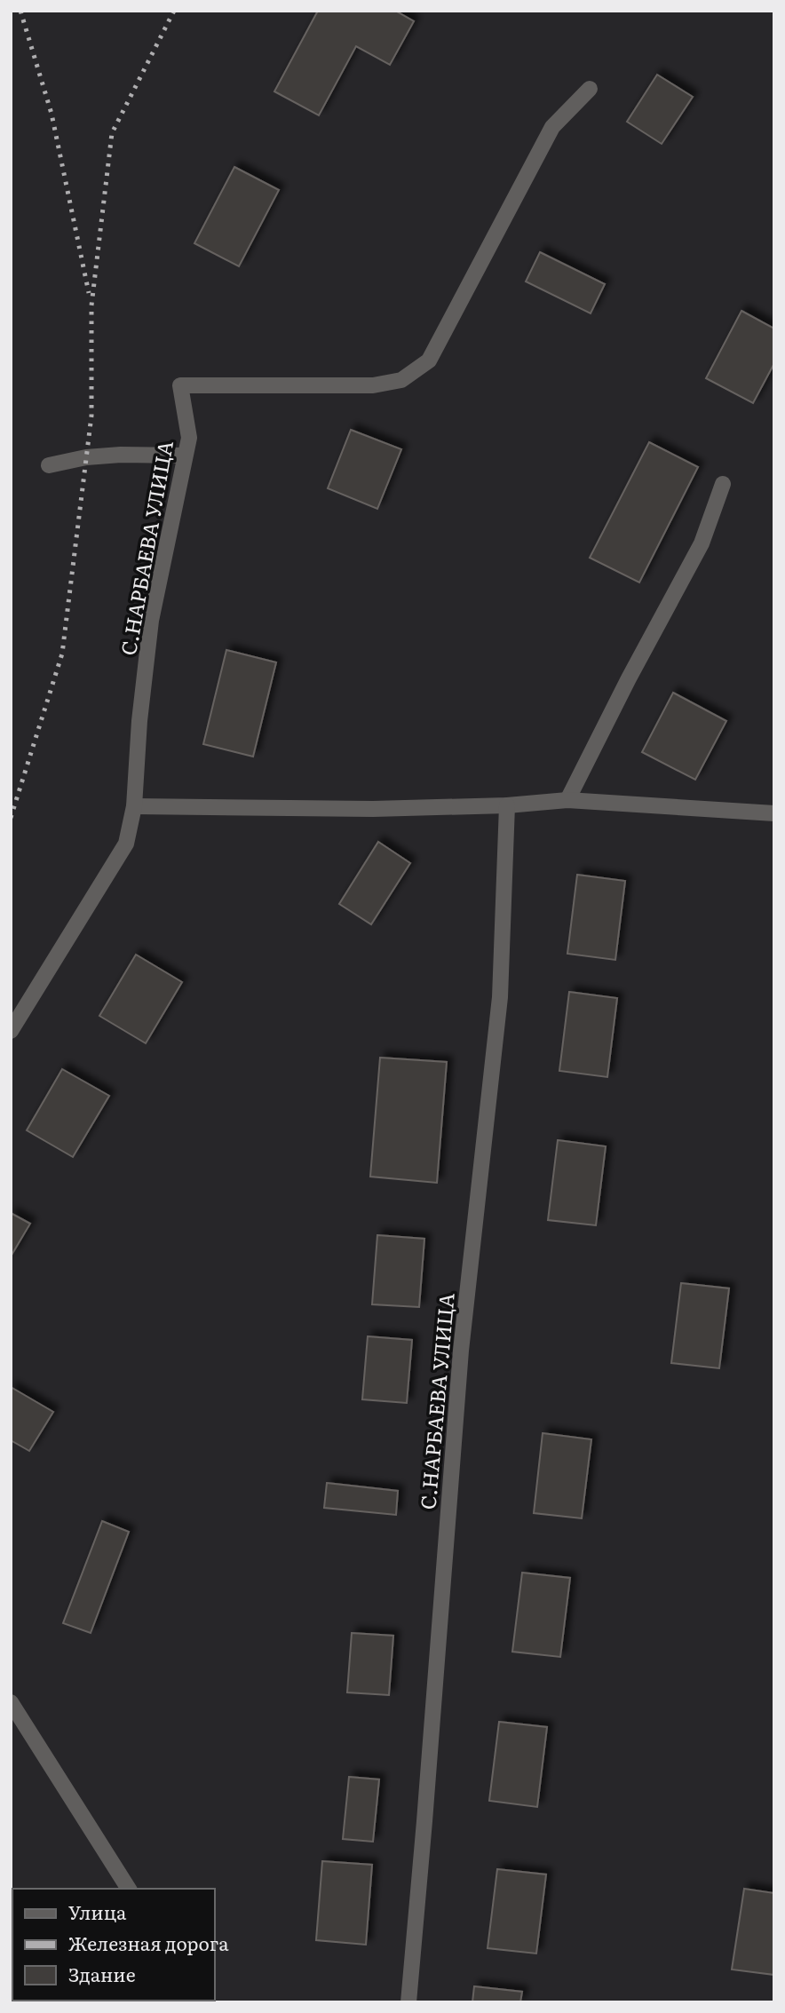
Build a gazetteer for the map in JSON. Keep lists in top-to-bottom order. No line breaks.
{"streets":{"street":["С.НАРБАЕВА УЛИЦА"]},"legend":["Улица","Железная дорога","Здание"]}
